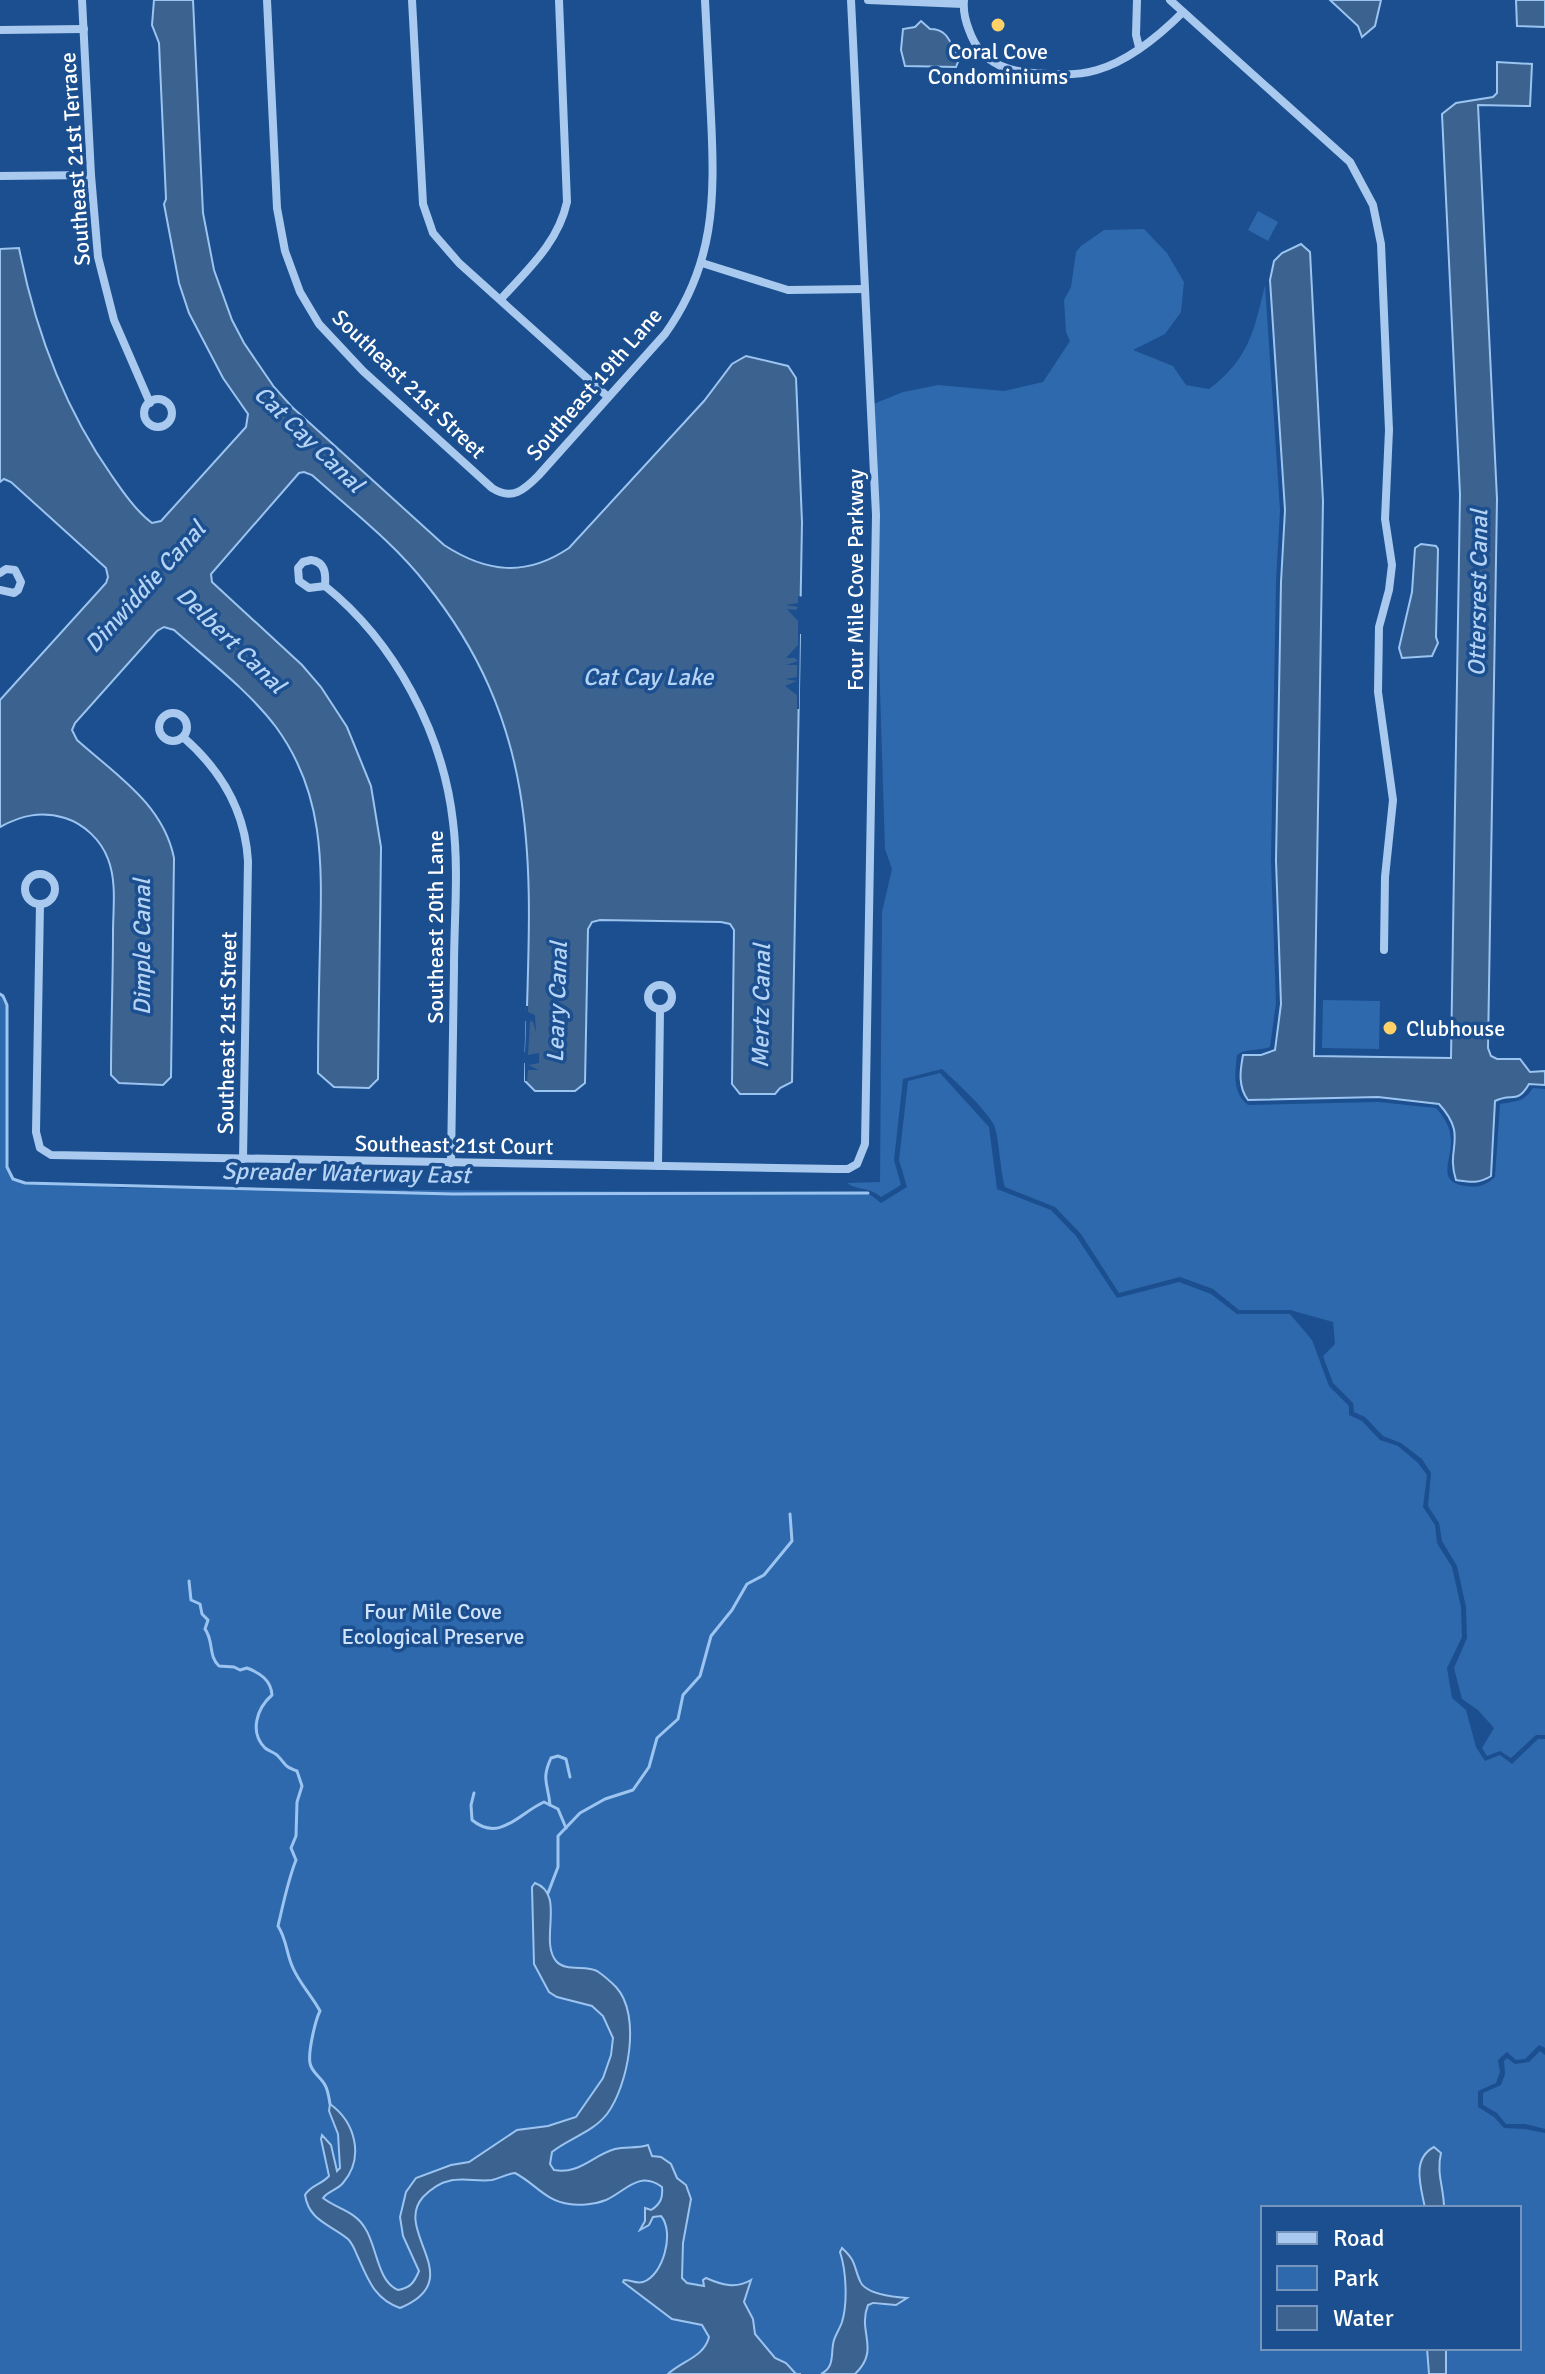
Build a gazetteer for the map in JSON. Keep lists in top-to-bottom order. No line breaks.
{"streets":{"street":["Southeast 21st Terrace","Southeast 21st Street","Southeast 19th Lane","Four Mile Cove Parkway","Southeast 20th Lane","Southeast 21st Court"]},"crossings":[["Southeast 21st Street","Southeast 19th Lane"],["Southeast 21st Street","Southeast 21st Court"],["Four Mile Cove Parkway","Southeast 21st Court"],["Southeast 20th Lane","Southeast 21st Court"]],"water":["Cat Cay Canal","Dinwiddie Canal","Ottersrest Canal","Delbert Canal","Cat Cay Lake","Dimple Canal","Leary Canal","Mertz Canal","Spreader Waterway East"],"parks":["Four Mile Cove Ecological Preserve"],"places":["Coral Cove Condominiums","Clubhouse"],"legend":["Road","Park","Water"]}
